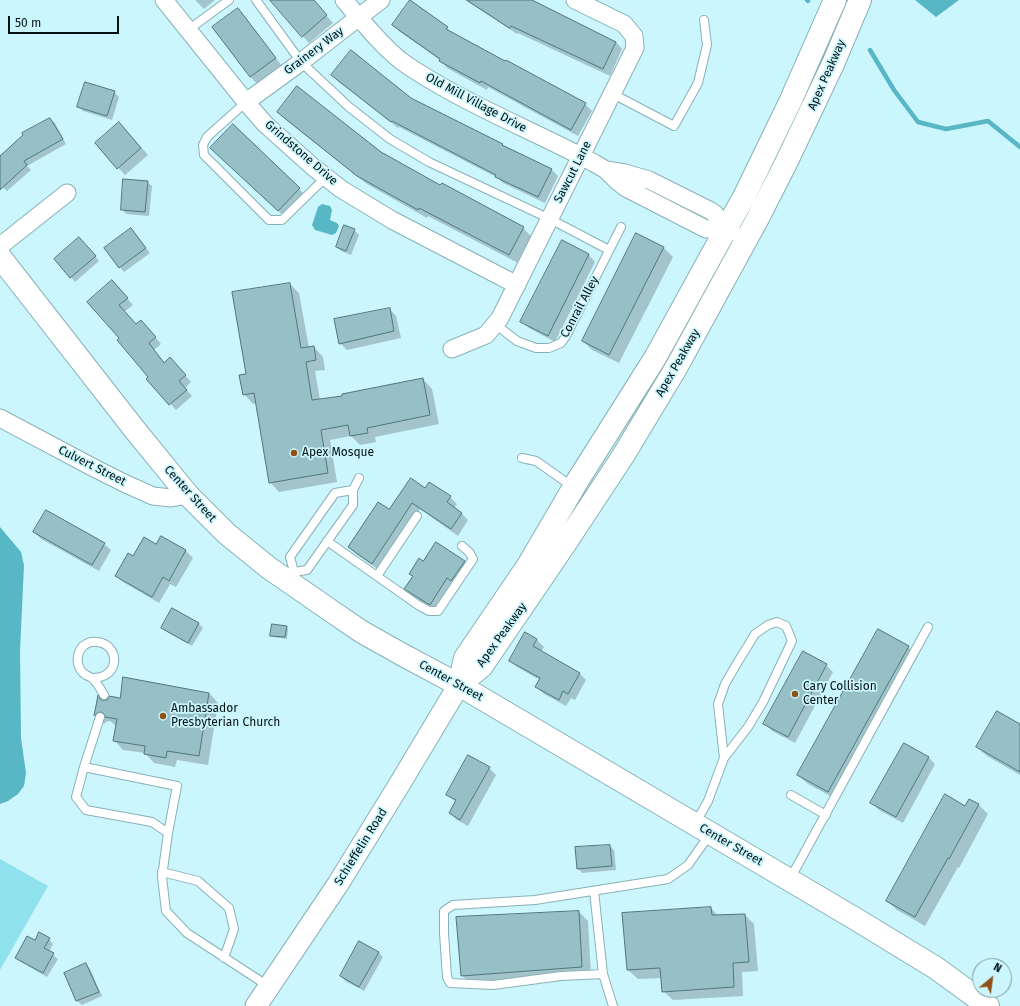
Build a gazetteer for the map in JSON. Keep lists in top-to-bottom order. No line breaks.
{"streets":{"main road":["Apex Peakway","Center Street"],"street":["Grainery Way","Old Mill Village Drive","Grindstone Drive","Sawcut Lane","Culvert Street","Schieffelin Road"],"lane":["Conrail Alley"]},"crossings":[["Grainery Way","Old Mill Village Drive"],["Grainery Way","Grindstone Drive"],["Apex Peakway","Old Mill Village Drive"],["Apex Peakway","Center Street"],["Apex Peakway","Schieffelin Road"],["Old Mill Village Drive","Sawcut Lane"],["Grindstone Drive","Sawcut Lane"],["Sawcut Lane","Conrail Alley"],["Culvert Street","Center Street"],["Center Street","Schieffelin Road"]],"places":["Apex Mosque","Cary Collision Center","Ambassador Presbyterian Church"],"scale_bar":"50 m","north":"top right"}
